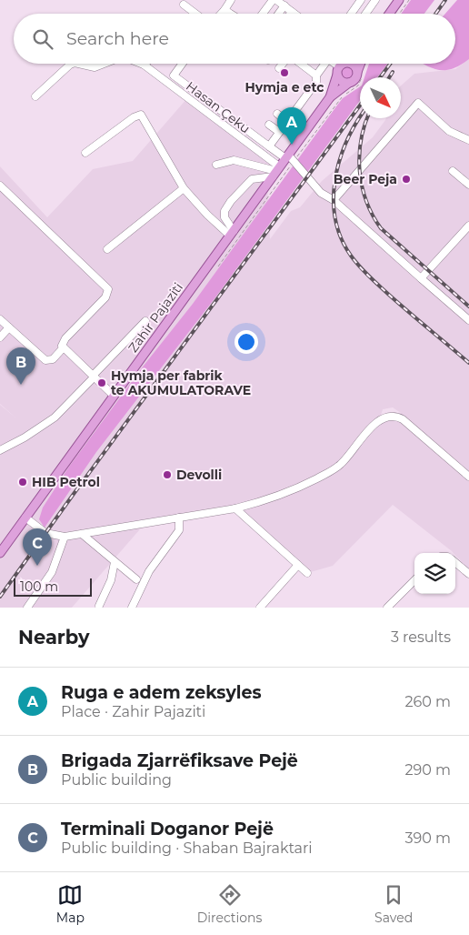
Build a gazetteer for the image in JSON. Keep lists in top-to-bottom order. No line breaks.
{"streets":{"main road":["Zahir Pajaziti"],"street":["Hasan Çeku"]},"crossings":[["Hasan Çeku","Zahir Pajaziti"]],"places":["Hymja e etc","Beer Peja","Hymja per fabrik te AKUMULATORAVE","Devolli","HIB Petrol"],"scale_bar":"100 m","north":"bottom right","page":{"search":"Search here","pins":["A","B","C"],"scale":"100 m","heading":["Nearby","3 results"],"list":[{"mark":"A","name":"Ruga e adem zeksyles","note":"Place · Zahir Pajaziti","value":"260 m"},{"mark":"B","name":"Brigada Zjarrëfiksave Pejë","note":"Public building","value":"290 m"},{"mark":"C","name":"Terminali Doganor Pejë","note":"Public building · Shaban Bajraktari","value":"390 m"}],"nav":["Map","Directions","Saved"]}}
